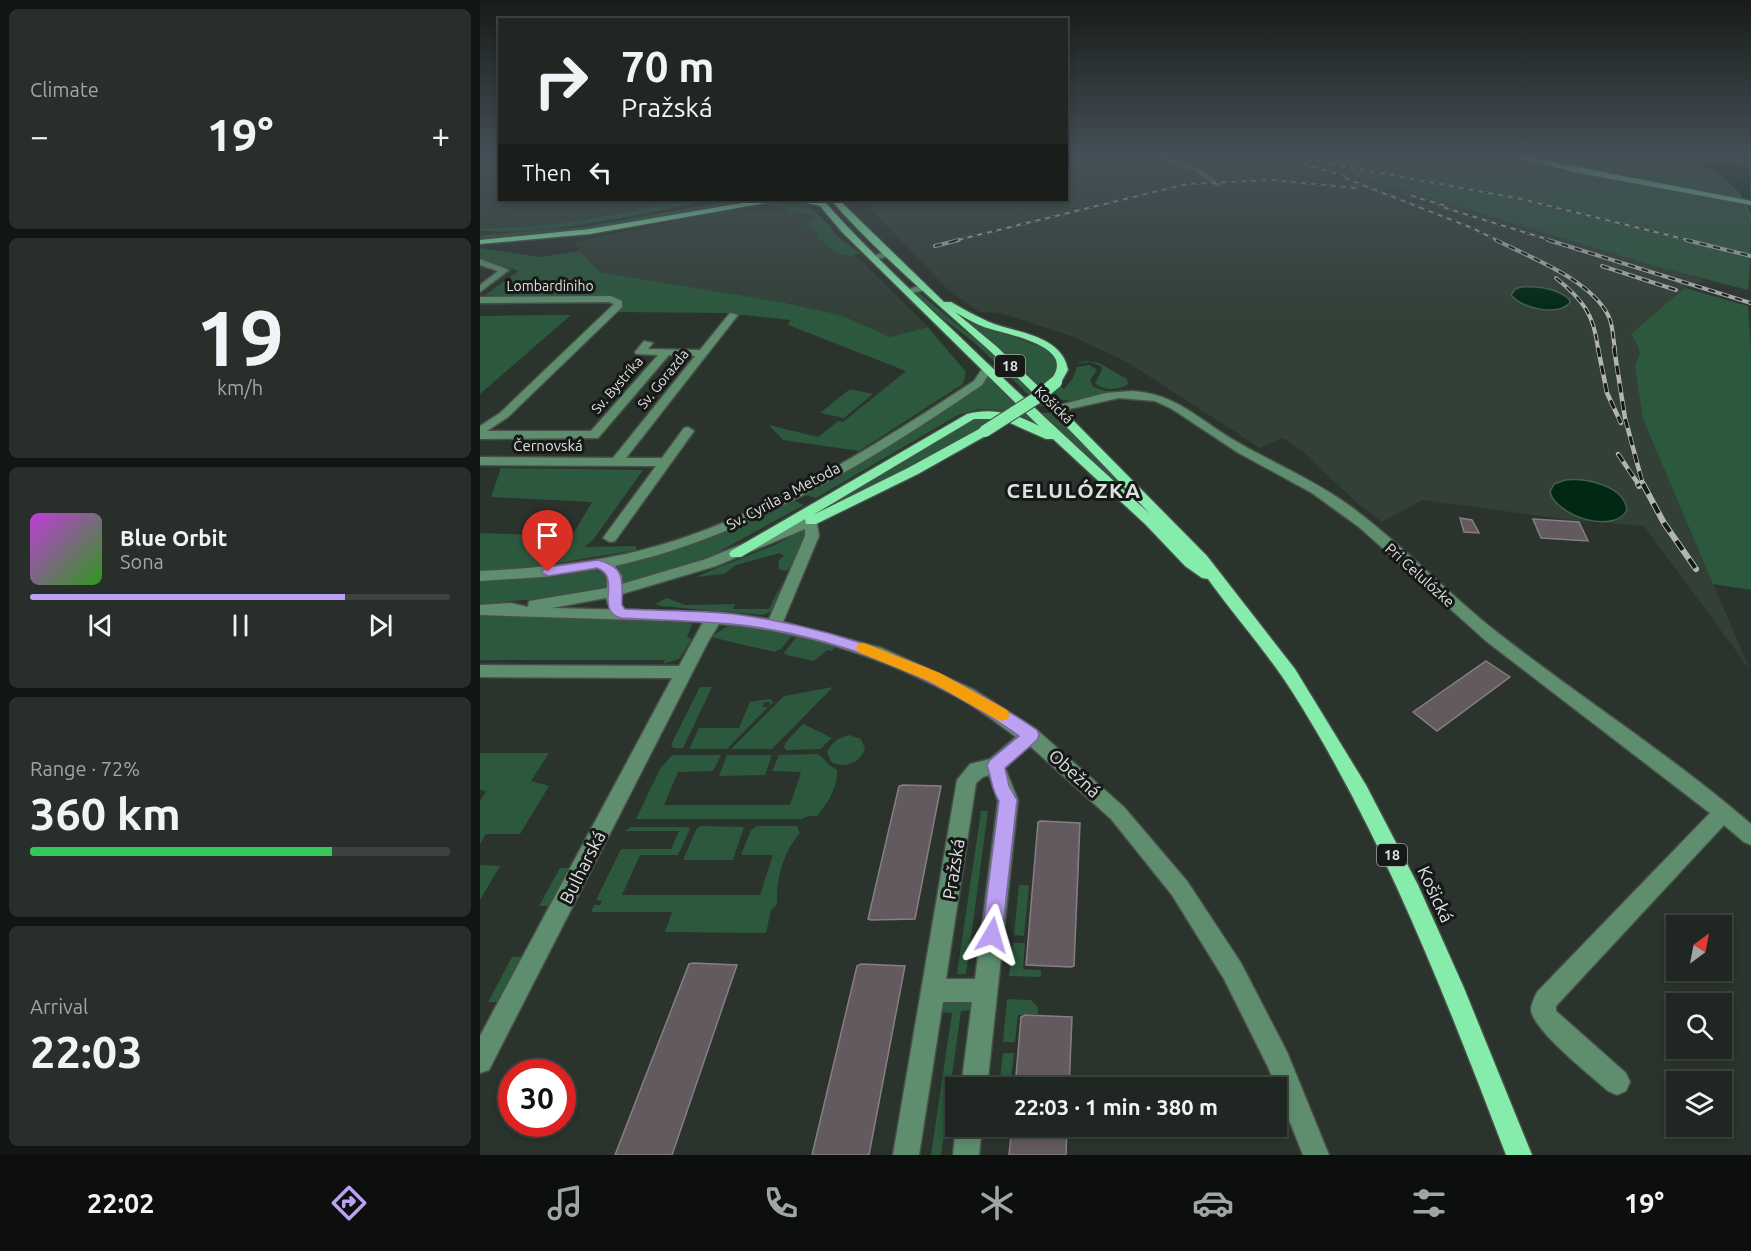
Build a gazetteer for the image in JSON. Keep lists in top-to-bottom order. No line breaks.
{"streets":{"main road":["18","Košická"],"street":["Lombardiniho","Sv. Gorazda","Sv. Bystríka","Černovská","Sv. Cyrila a Metoda","Pri Celulózke","Obežná","Bulharská","Pražská"]},"crossings":[["Lombardiniho","Sv. Bystríka"],["Sv. Gorazda","Černovská"],["Košická","Sv. Cyrila a Metoda"],["Košická","Pri Celulózke"],["Sv. Cyrila a Metoda","Obežná"],["Obežná","Bulharská"],["Obežná","Pražská"]],"districts":["CELULÓZKA"],"north":"top right","page":{"tile":["Climate",["19","km/h"],["Range · 72%","360 km"],["Arrival","22:03"]],"turn":["70 m","Pražská"],"heat":["−","19°","+"],"then":"Then","song":["Blue Orbit","Sona"],"limit":"30","trip":"22:03 · 1 min · 380 m","tabs":["22:02","19°"]}}
